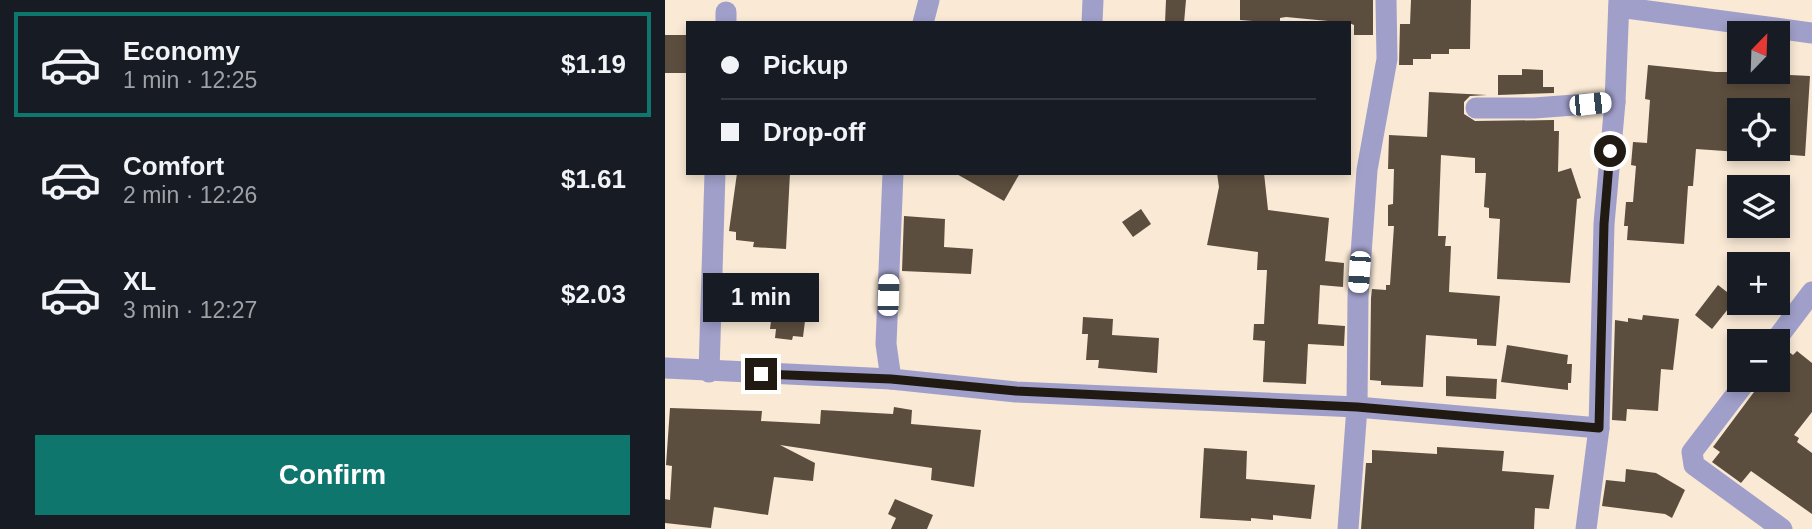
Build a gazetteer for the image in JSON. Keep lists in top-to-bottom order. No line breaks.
{"north":"top right","page":{"list":[{"name":"Economy","note":"1 min · 12:25","value":"$1.19"},{"name":"Comfort","note":"2 min · 12:26","value":"$1.61"},{"name":"XL","note":"3 min · 12:27","value":"$2.03"}],"map_buttons":["+","−"],"banner":["Pickup","Drop-off"],"bubble":"1 min","buttons":"Confirm"}}
